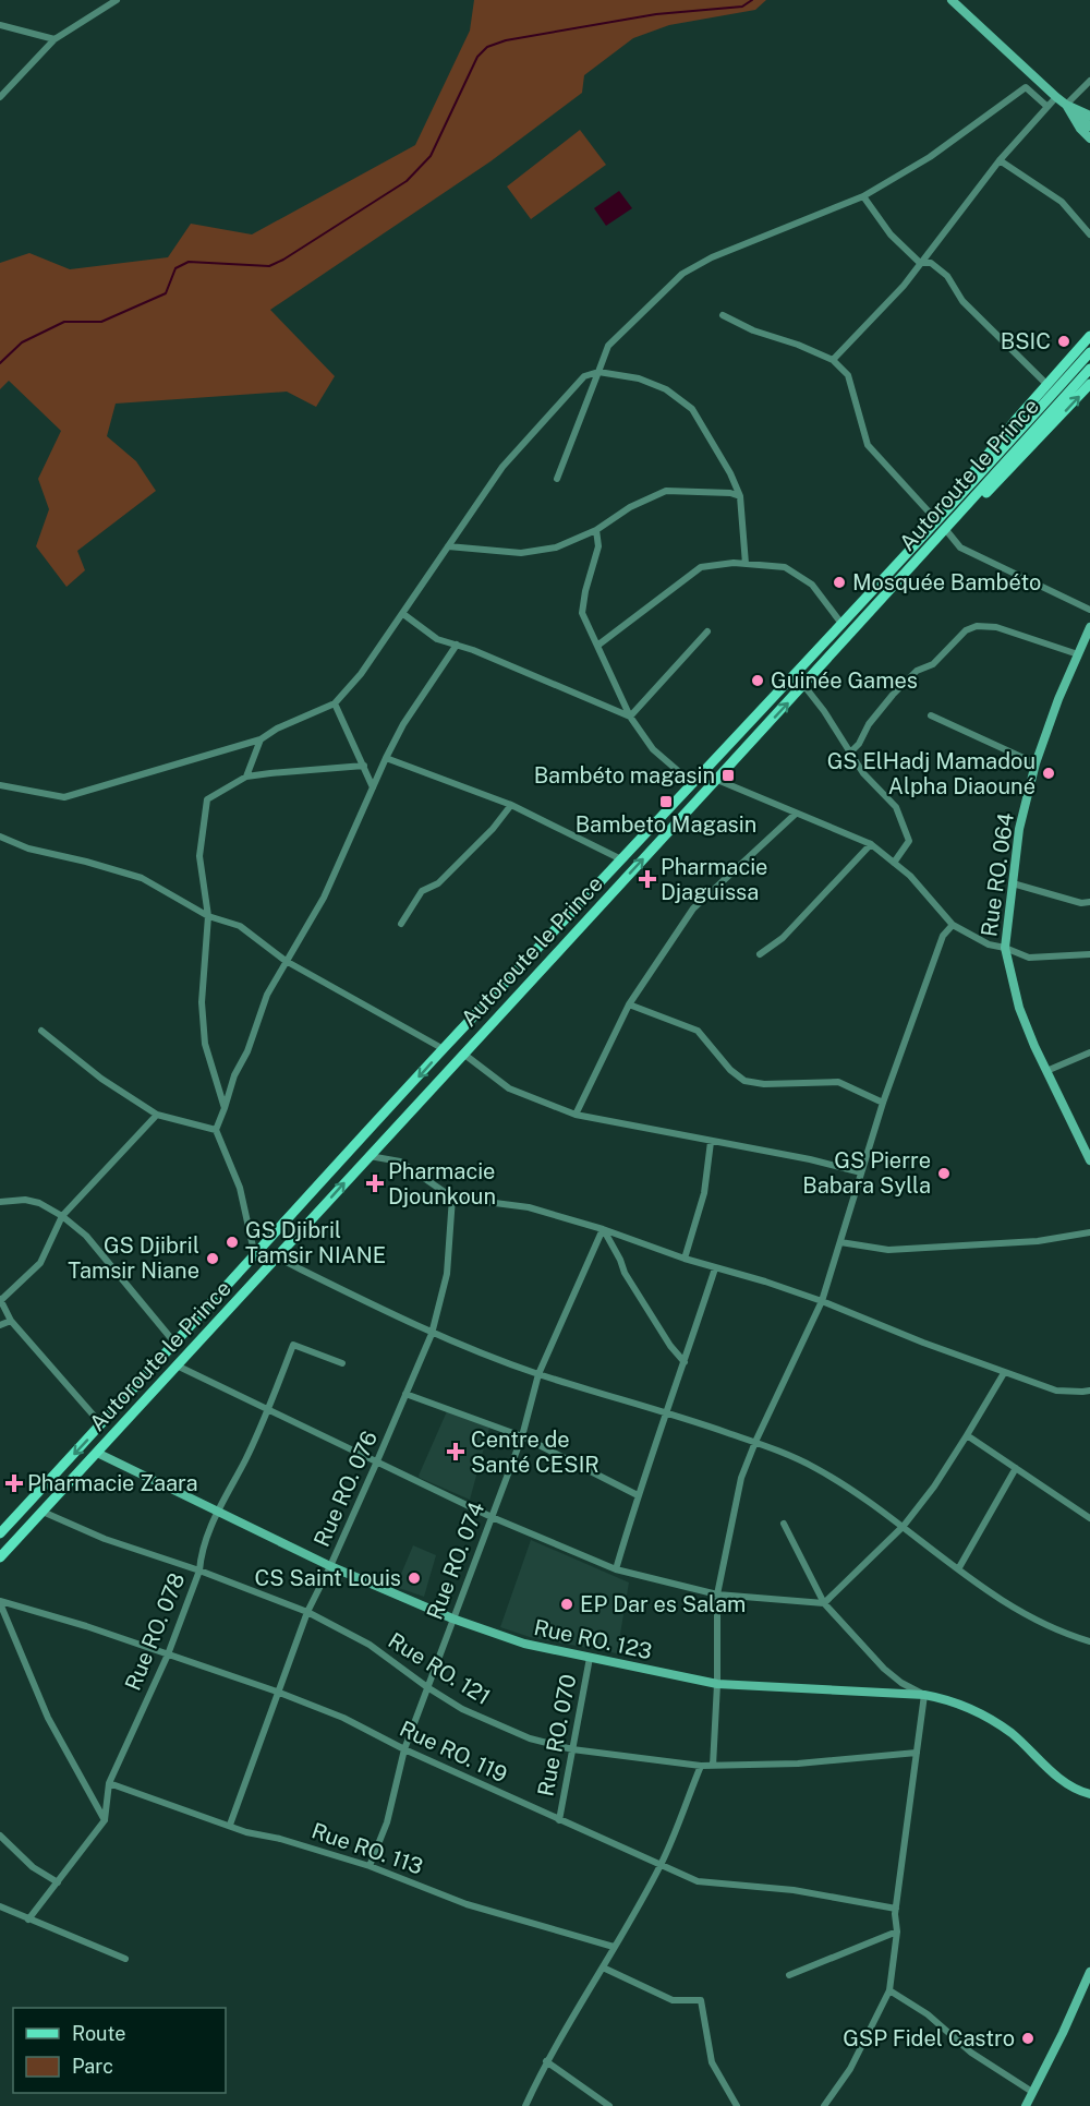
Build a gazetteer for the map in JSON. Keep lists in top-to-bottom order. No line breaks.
{"streets":{"main road":["Autoroute le Prince"],"street":["Rue RO. 064","Rue RO. 076","Rue RO. 074","Rue RO. 078","Rue RO. 123","Rue RO. 121","Rue RO. 070","Rue RO. 119","Rue RO. 113"]},"crossings":[["Autoroute le Prince","Rue RO. 123"],["Autoroute le Prince","Rue RO. 121"],["Rue RO. 076","Rue RO. 123"],["Rue RO. 076","Rue RO. 121"],["Rue RO. 076","Rue RO. 119"],["Rue RO. 076","Rue RO. 113"],["Rue RO. 074","Rue RO. 123"],["Rue RO. 074","Rue RO. 121"],["Rue RO. 074","Rue RO. 119"],["Rue RO. 074","Rue RO. 113"],["Rue RO. 078","Rue RO. 123"],["Rue RO. 078","Rue RO. 121"],["Rue RO. 078","Rue RO. 119"],["Rue RO. 078","Rue RO. 113"],["Rue RO. 123","Rue RO. 070"],["Rue RO. 121","Rue RO. 070"],["Rue RO. 070","Rue RO. 119"]],"places":{"other":["BSIC","Mosquée Bambéto","Guinée Games","GS ElHadj Mamadou Alpha Diaouné","GS Pierre Babara Sylla","GS Djibril Tamsir NIANE","GS Djibril Tamsir Niane","CS Saint Louis","EP Dar es Salam","GSP Fidel Castro"],"transit":["Bambéto magasin","Bambeto Magasin"],"health":["Pharmacie Djaguissa","Pharmacie Djounkoun","Centre de Santé CESIR","Pharmacie Zaara"]},"legend":["Route","Parc"]}
